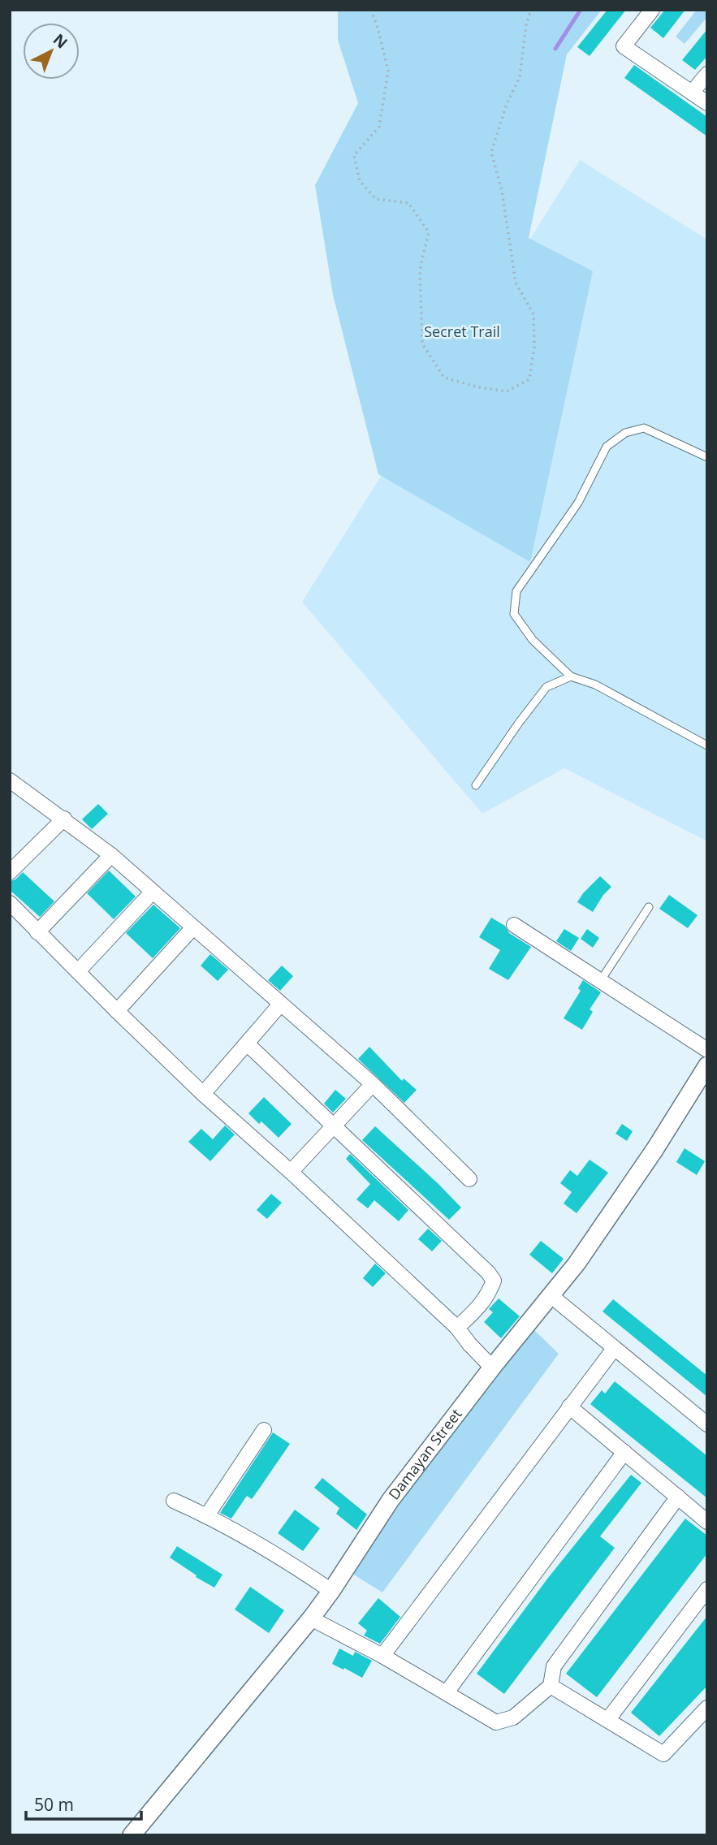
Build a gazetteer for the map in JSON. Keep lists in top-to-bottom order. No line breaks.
{"streets":{"street":["Damayan Street"]},"parks":["Secret Trail"],"scale_bar":"50 m","north":"top right"}
